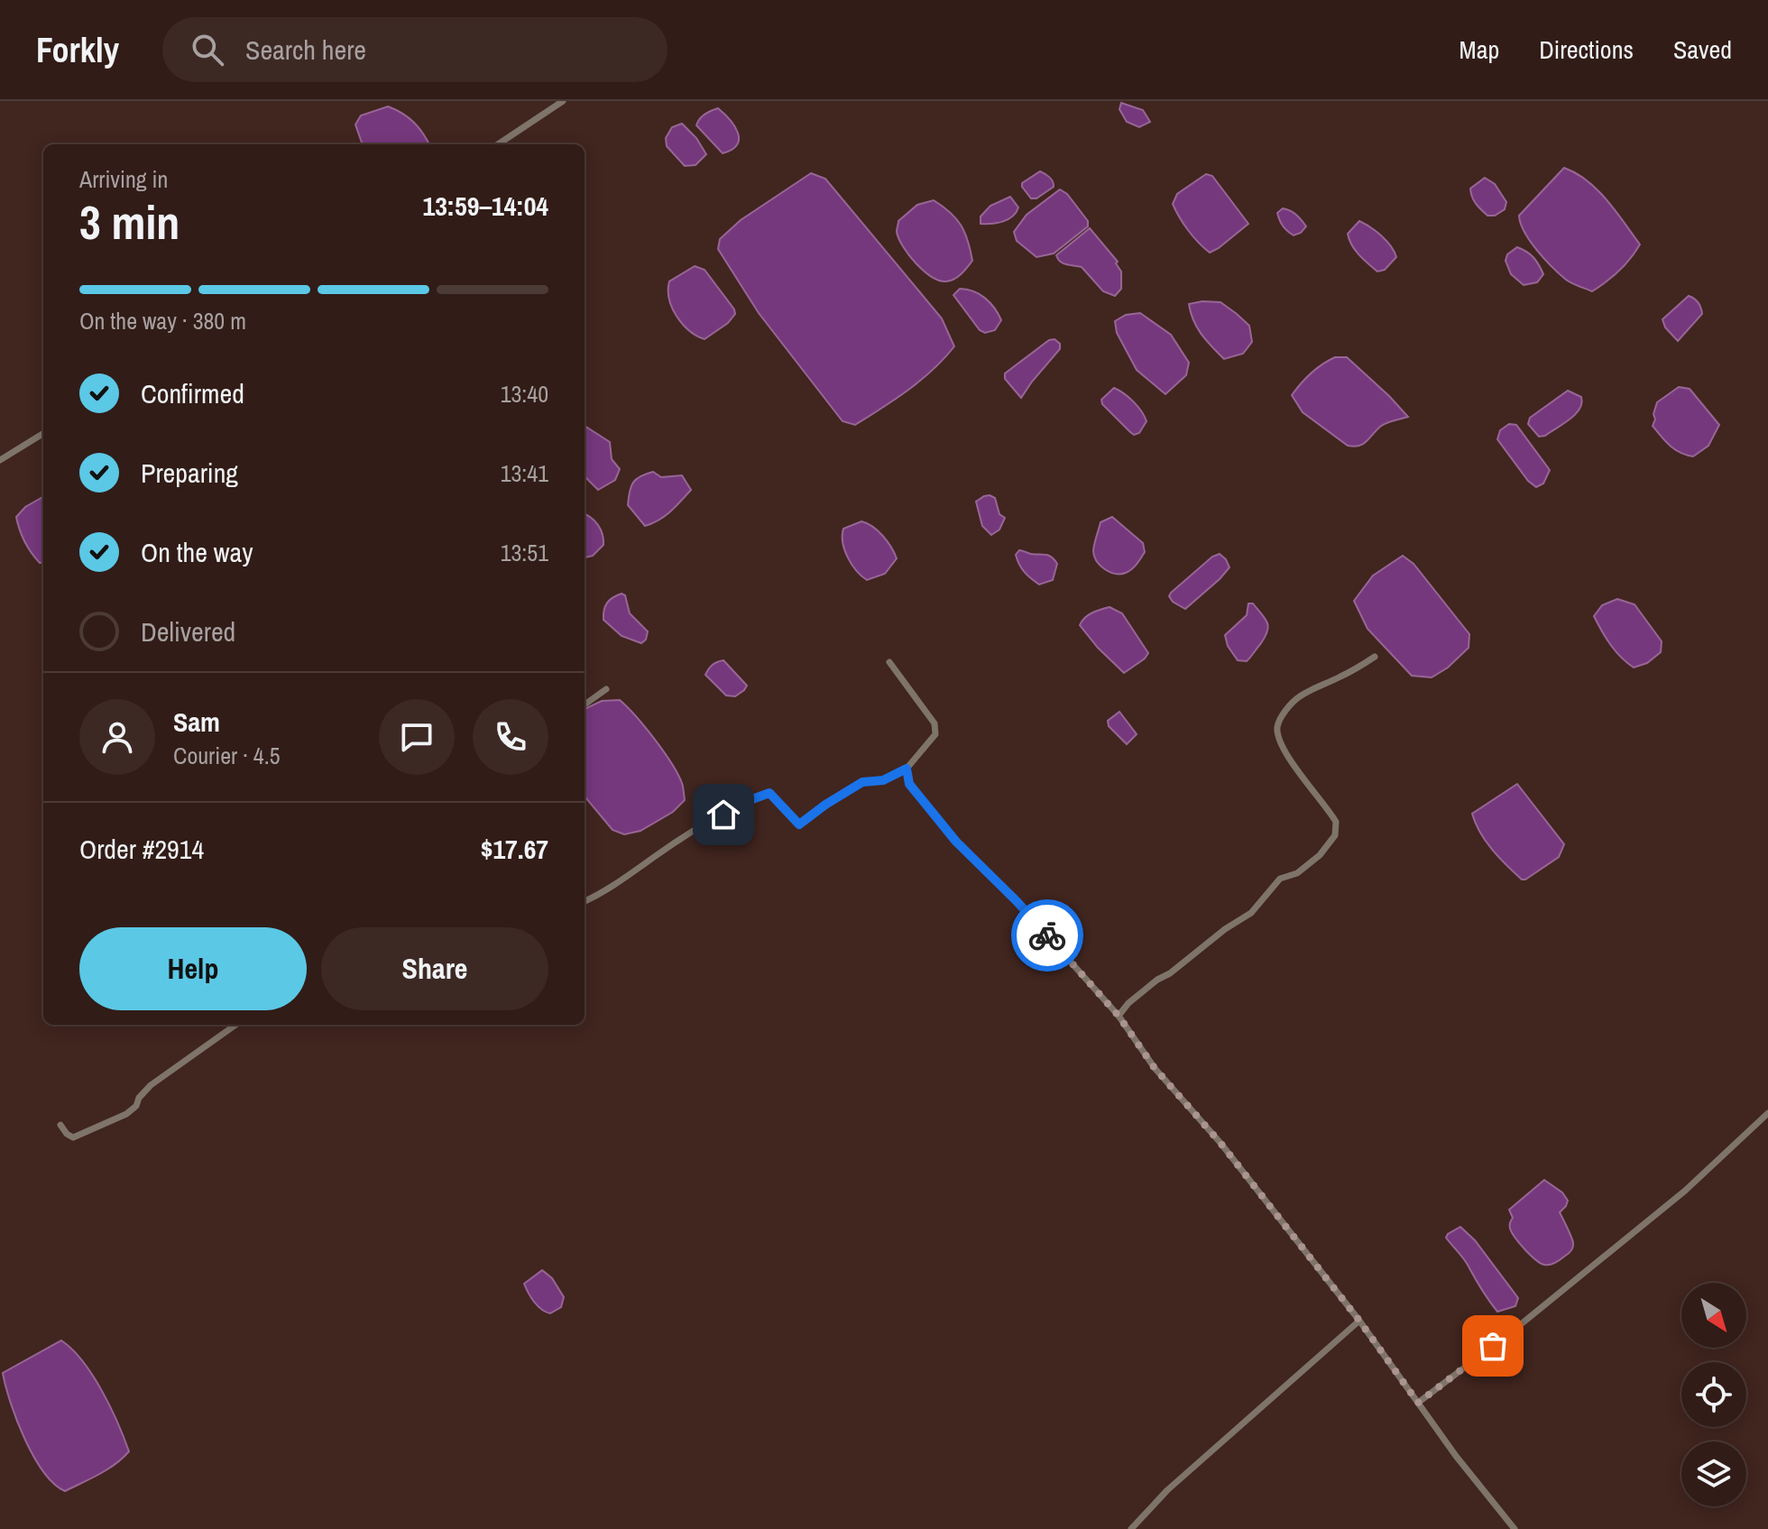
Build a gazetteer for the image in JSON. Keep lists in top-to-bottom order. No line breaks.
{"north":"bottom right","page":{"header":"Forkly","search":"Search here","nav":["Map","Directions","Saved"],"heading":["3 min","Arriving in","13:59–14:04"],"panel":["Sam","Courier · 4.5","Order #2914","$17.67"],"bar":"On the way · 380 m","list":[["Confirmed","13:40"],["Preparing","13:41"],["On the way","13:51"],"Delivered"],"buttons":["Help","Share"]}}
